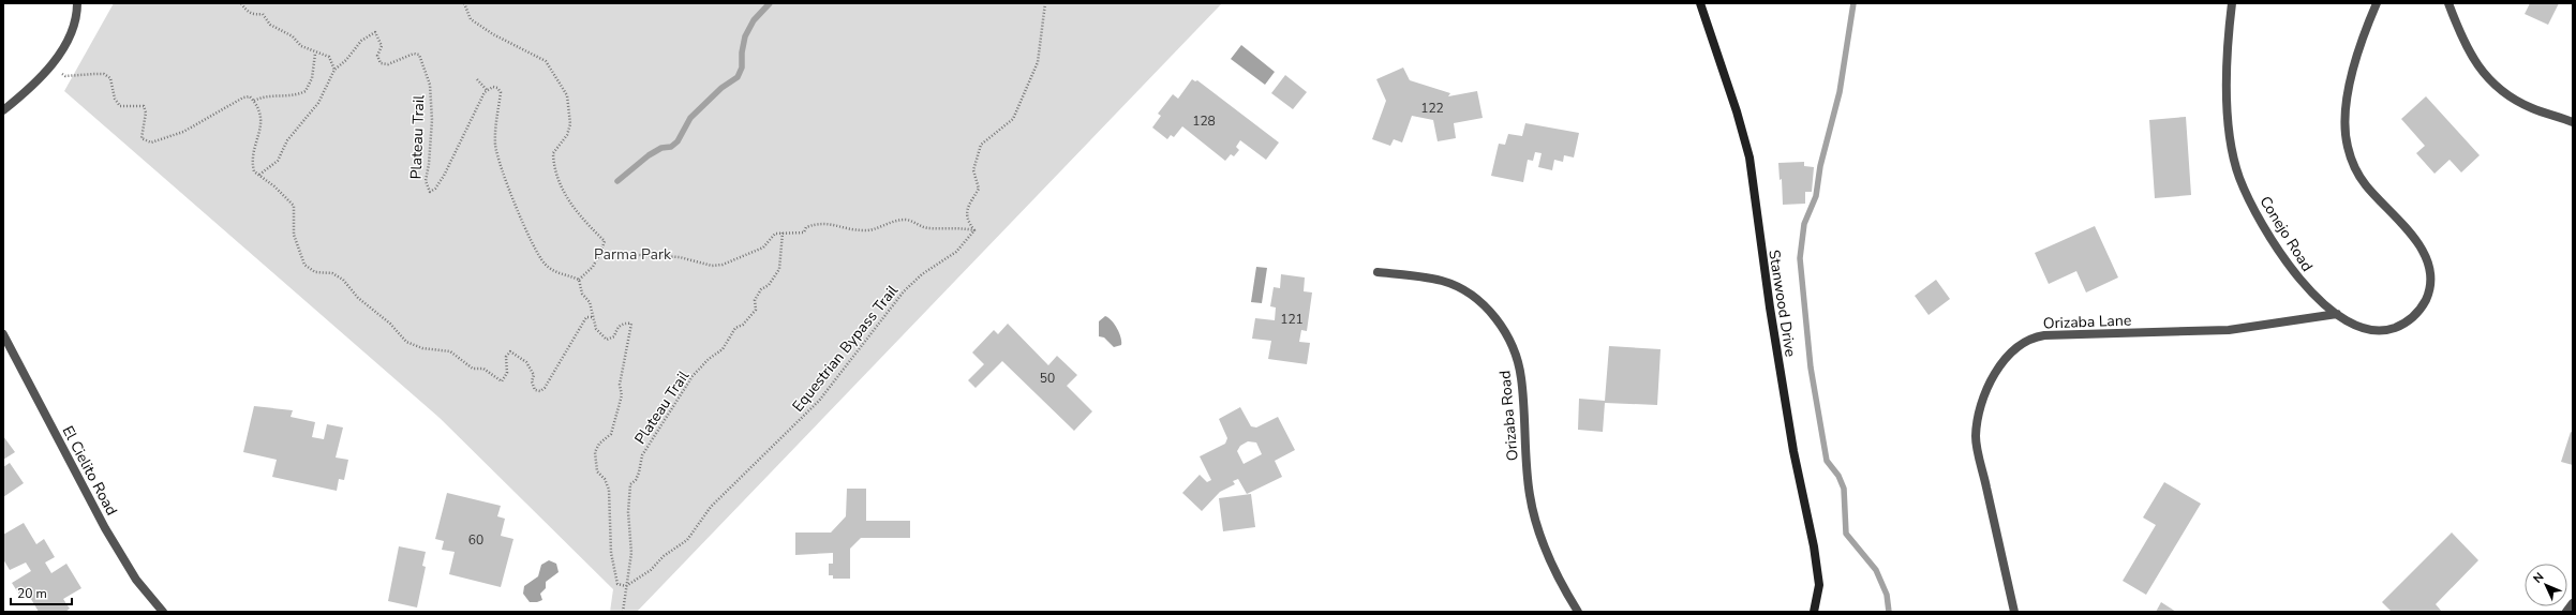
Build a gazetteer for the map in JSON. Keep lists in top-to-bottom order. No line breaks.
{"streets":{"main road":["Stanwood Drive"],"street":["Conejo Road","Orizaba Lane","Orizaba Road","El Cielito Road"],"path":["Plateau Trail","Equestrian Bypass Trail"]},"crossings":[["Plateau Trail","Equestrian Bypass Trail"],["Conejo Road","Orizaba Lane"]],"parks":["Parma Park"],"house_numbers":["122","128","121","50","60"],"scale_bar":"20 m","north":"top left"}
